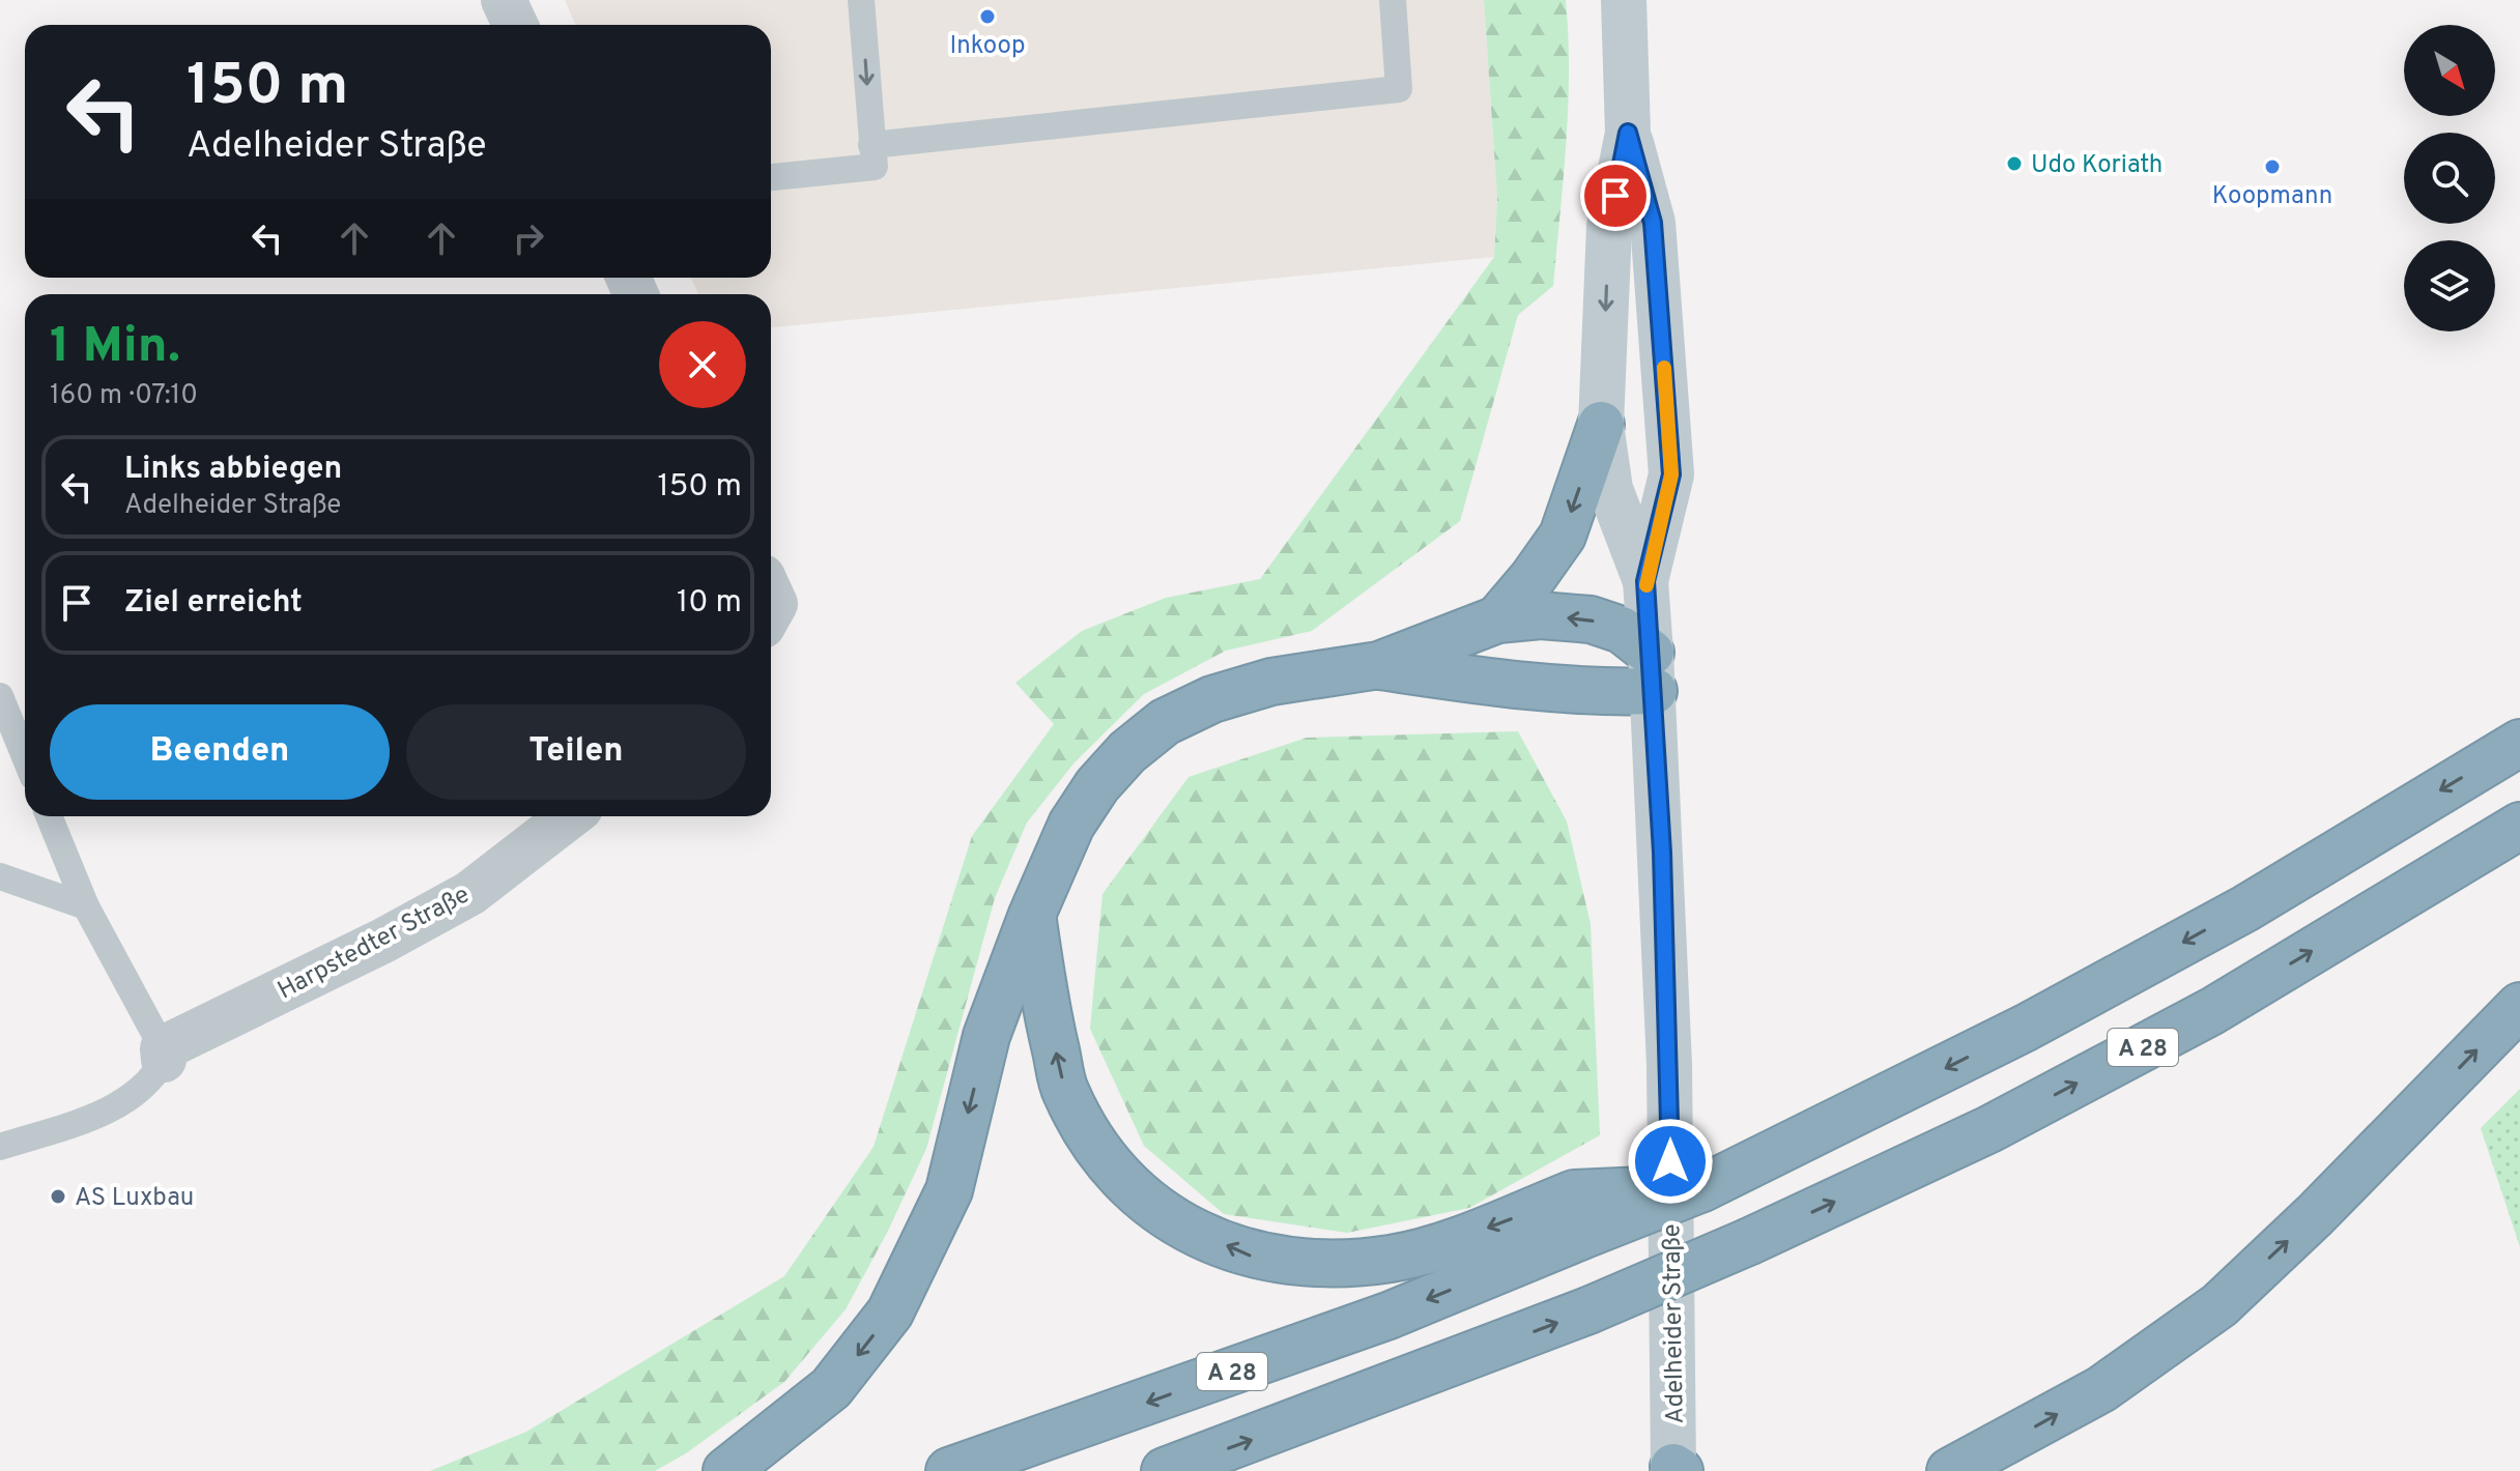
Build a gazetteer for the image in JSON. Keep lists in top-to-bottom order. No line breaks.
{"streets":{"highway":["A 28"],"main road":["Adelheider Straße"],"street":["Harpstedter Straße"]},"places":["Inkoop","Udo Koriath","Koopmann","AS Luxbau"],"north":"bottom right","page":{"turn":["150 m","Adelheider Straße"],"heading":["1 Min.","160 m · 07:10"],"list":[{"name":"Links abbiegen","note":"Adelheider Straße","value":"150 m"},{"name":"Ziel erreicht","value":"10 m"}],"buttons":["Beenden","Teilen"]}}
